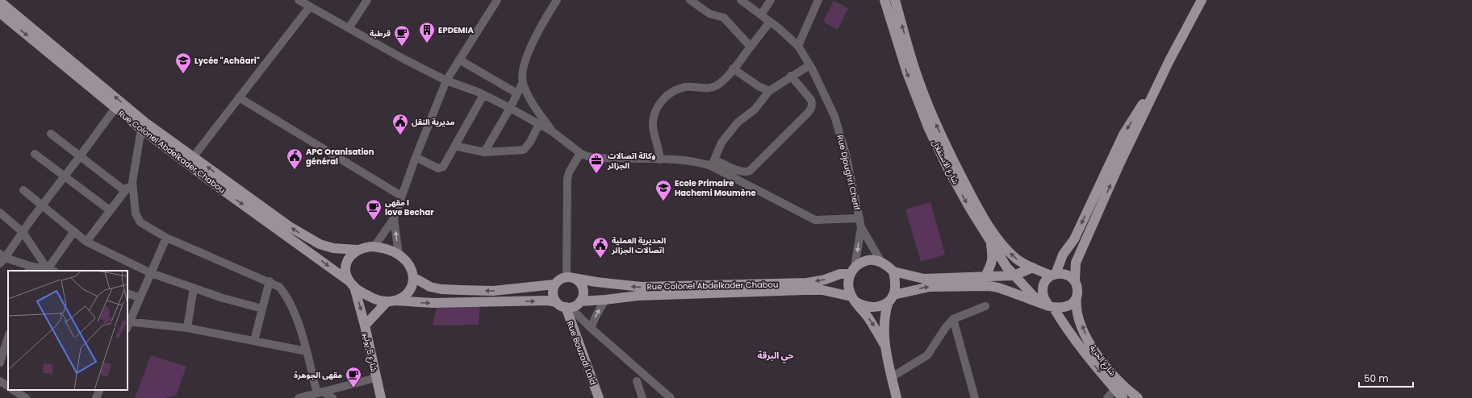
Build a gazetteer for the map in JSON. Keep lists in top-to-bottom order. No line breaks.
{"streets":{"main road":["Rue Colonel Abdelkader Chabou","شارع الاستقلال","شارع 5 يوليو","Rue Bouzadi Laid","شارع الحرية"],"street":["Rue Djoughri Cherif"]},"crossings":[["Rue Colonel Abdelkader Chabou","شارع 5 يوليو"],["Rue Colonel Abdelkader Chabou","Rue Bouzadi Laid"],["شارع الاستقلال","شارع الحرية"]],"districts":["حي البرقة"],"places":{"building":["EPDEMIA"],"cafe":["قرطبة","مقهى I love Bechar","مقهى الجوهرة"],"school or university":["Lycée \"Achâari\"","Ecole Primaire Hachemi Moumène"],"public building":["مديرية النقل","APC Oranisation général","المديرية العملية اتصالات الجزائر"],"office":["وكالة اتصالات الجزائر"]},"scale_bar":"50 m"}
